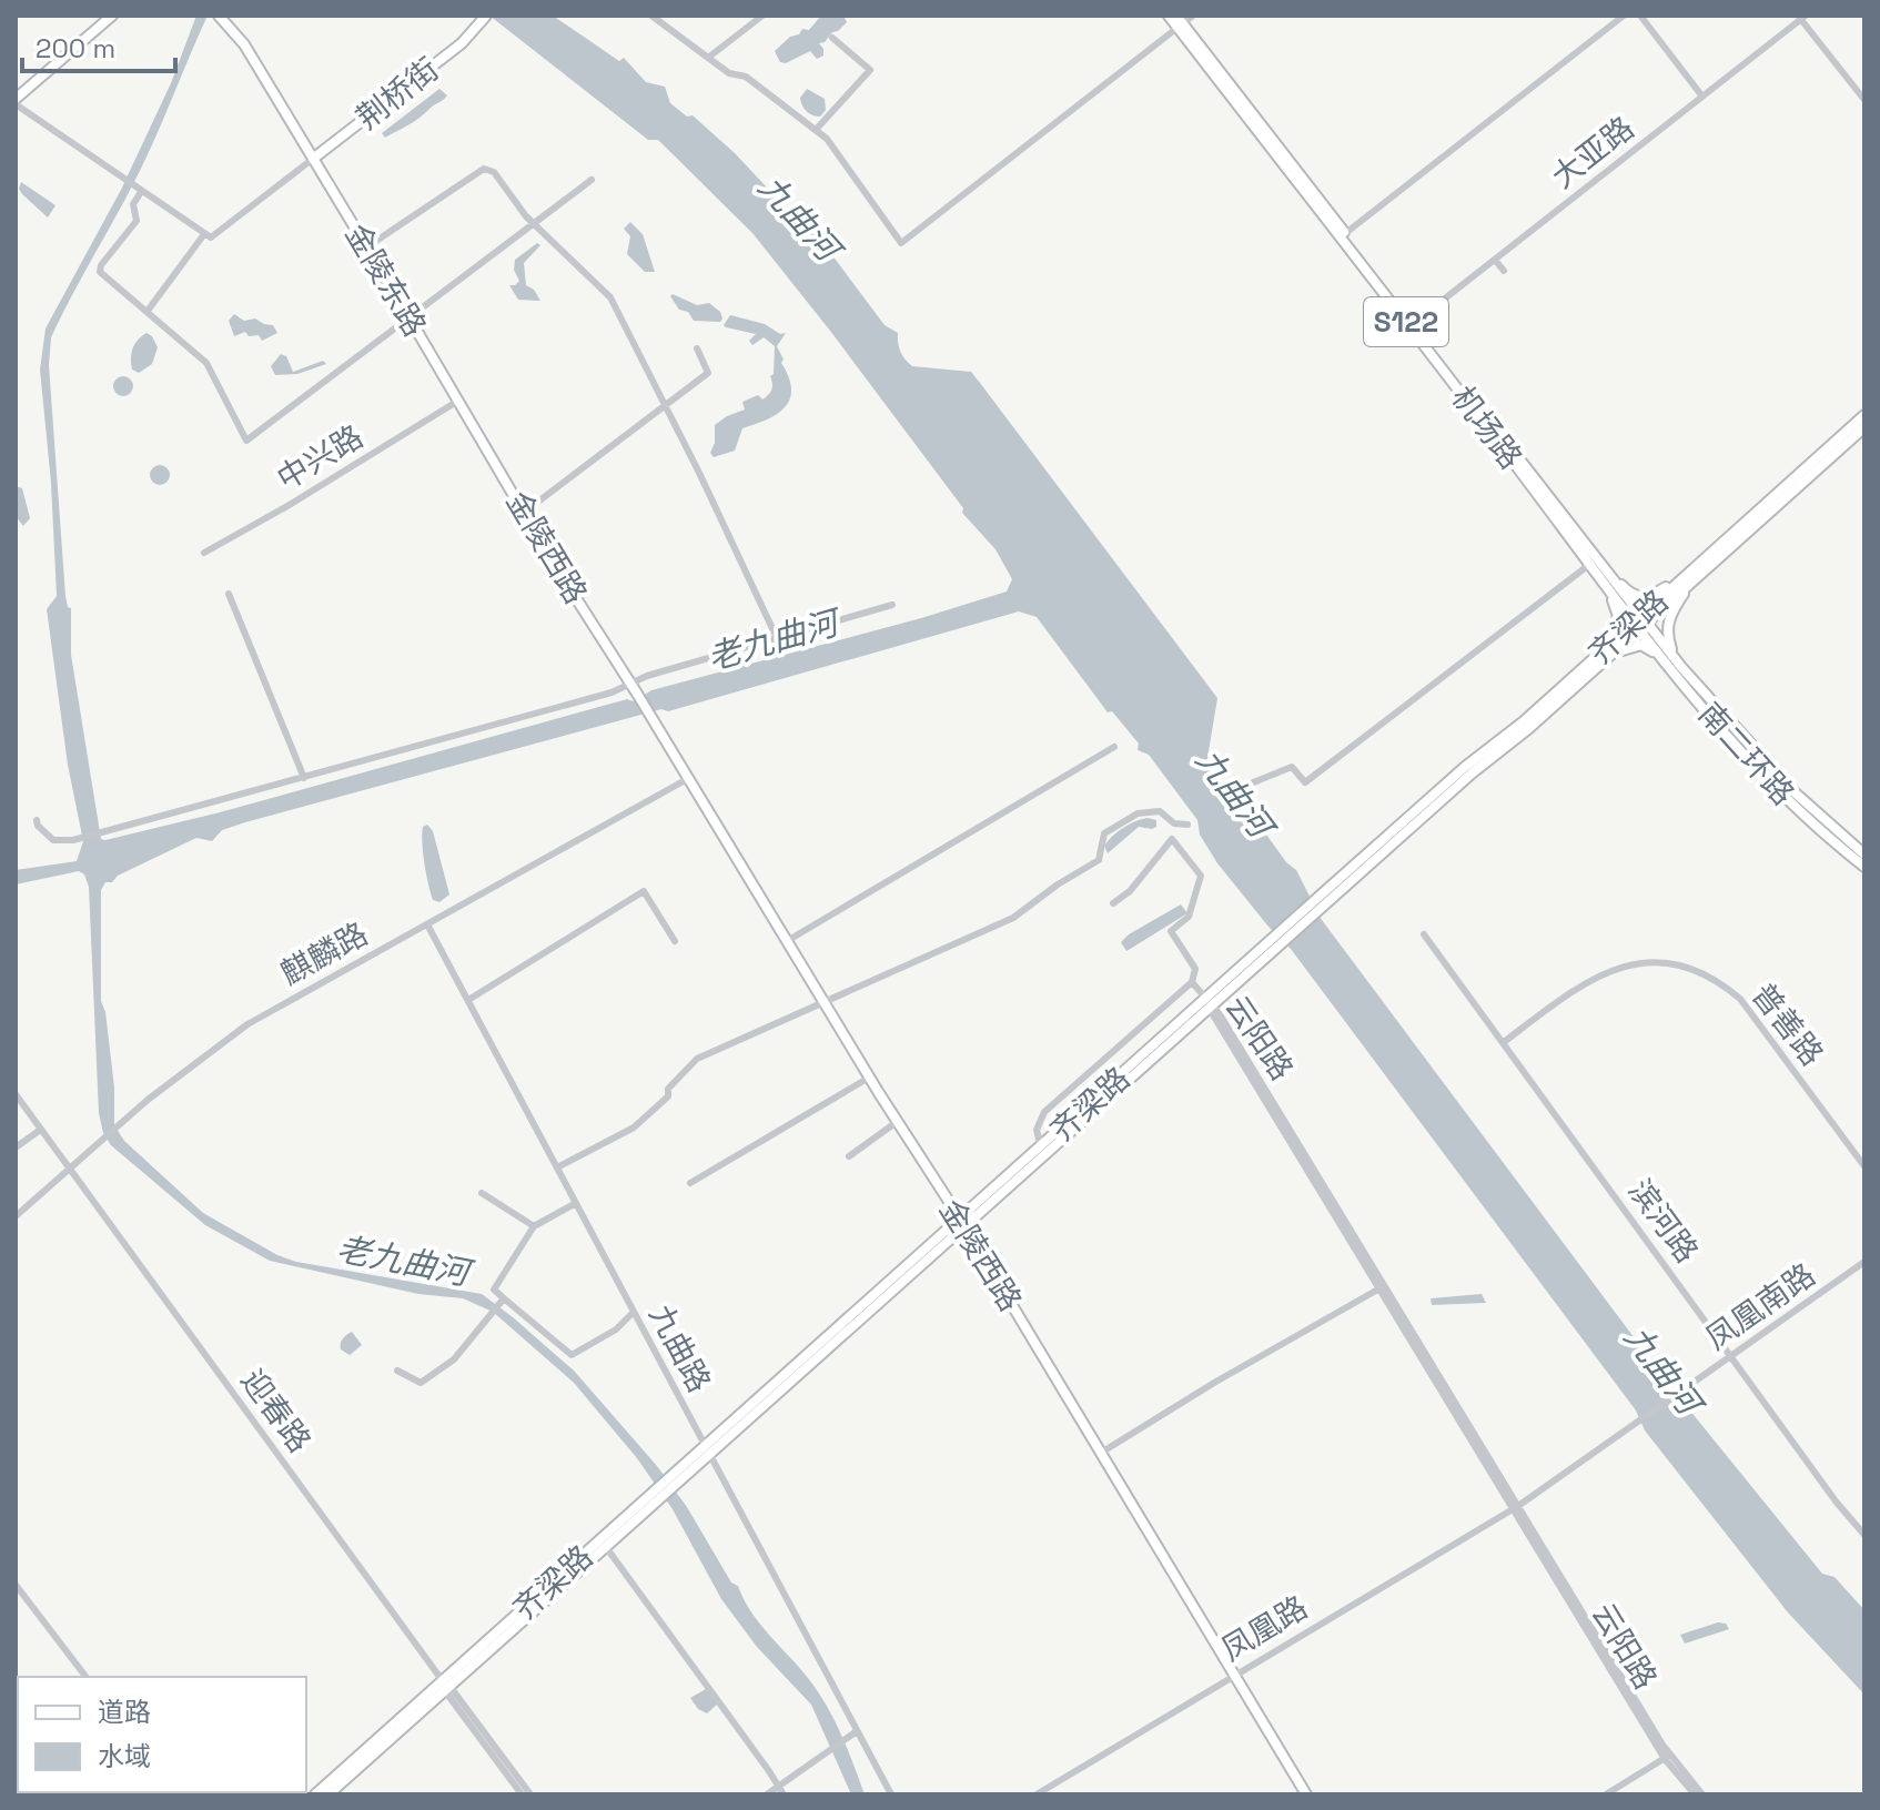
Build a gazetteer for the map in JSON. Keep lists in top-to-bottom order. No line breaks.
{"streets":{"main road":["荆桥街","金陵东路","S122","机场路","金陵西路","齐梁路","南二环路"],"street":["大亚路","中兴路","麒麟路","普善路","云阳路","滨河路","凤凰南路","九曲路","迎春路","凤凰路"]},"crossings":[["荆桥街","金陵东路"],["大亚路","机场路"],["金陵东路","中兴路"],["金陵东路","金陵西路"],["机场路","齐梁路"],["机场路","南二环路"],["中兴路","金陵西路"],["金陵西路","齐梁路"],["金陵西路","麒麟路"],["金陵西路","凤凰路"],["齐梁路","南二环路"],["齐梁路","云阳路"],["齐梁路","九曲路"],["齐梁路","迎春路"],["麒麟路","九曲路"],["麒麟路","迎春路"],["普善路","滨河路"],["云阳路","凤凰南路"],["云阳路","凤凰路"],["滨河路","凤凰南路"],["凤凰南路","凤凰路"]],"water":["九曲河","老九曲河"],"legend":["道路","水域"],"scale_bar":"200 m"}
